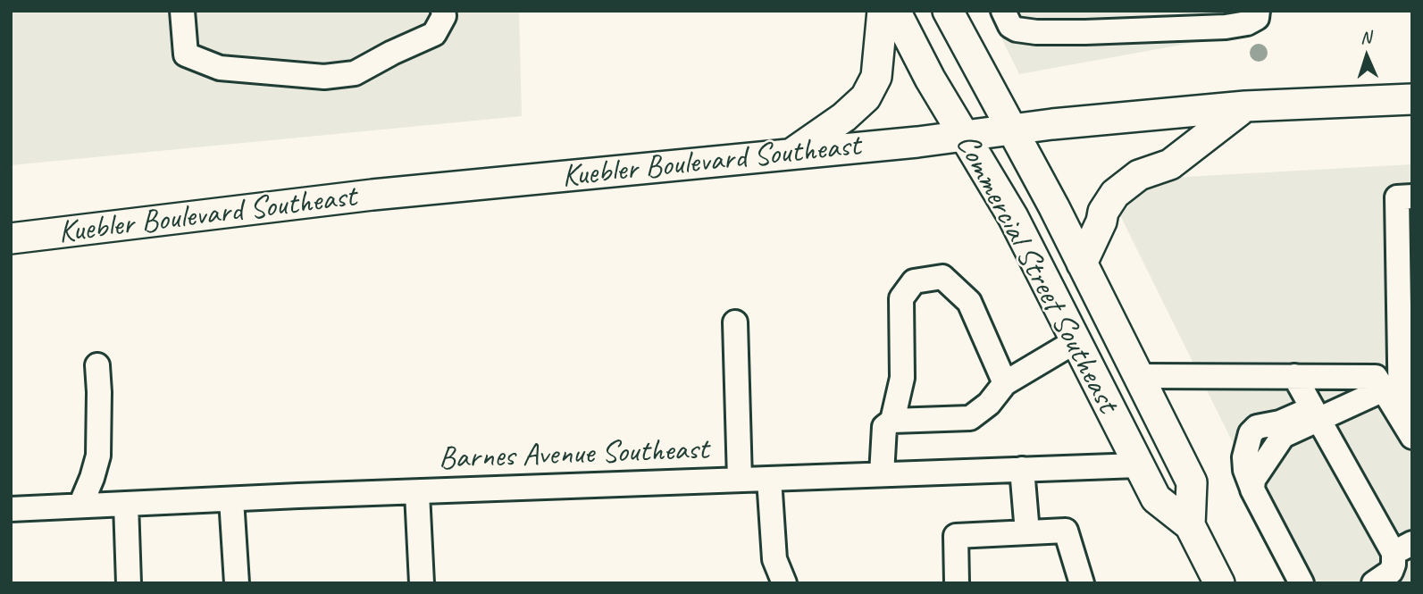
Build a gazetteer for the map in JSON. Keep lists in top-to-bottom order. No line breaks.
{"streets":{"main road":["Kuebler Boulevard Southeast","Commercial Street Southeast"],"street":["Barnes Avenue Southeast"]},"crossings":[["Kuebler Boulevard Southeast","Commercial Street Southeast"],["Commercial Street Southeast","Barnes Avenue Southeast"]],"north":"top"}
